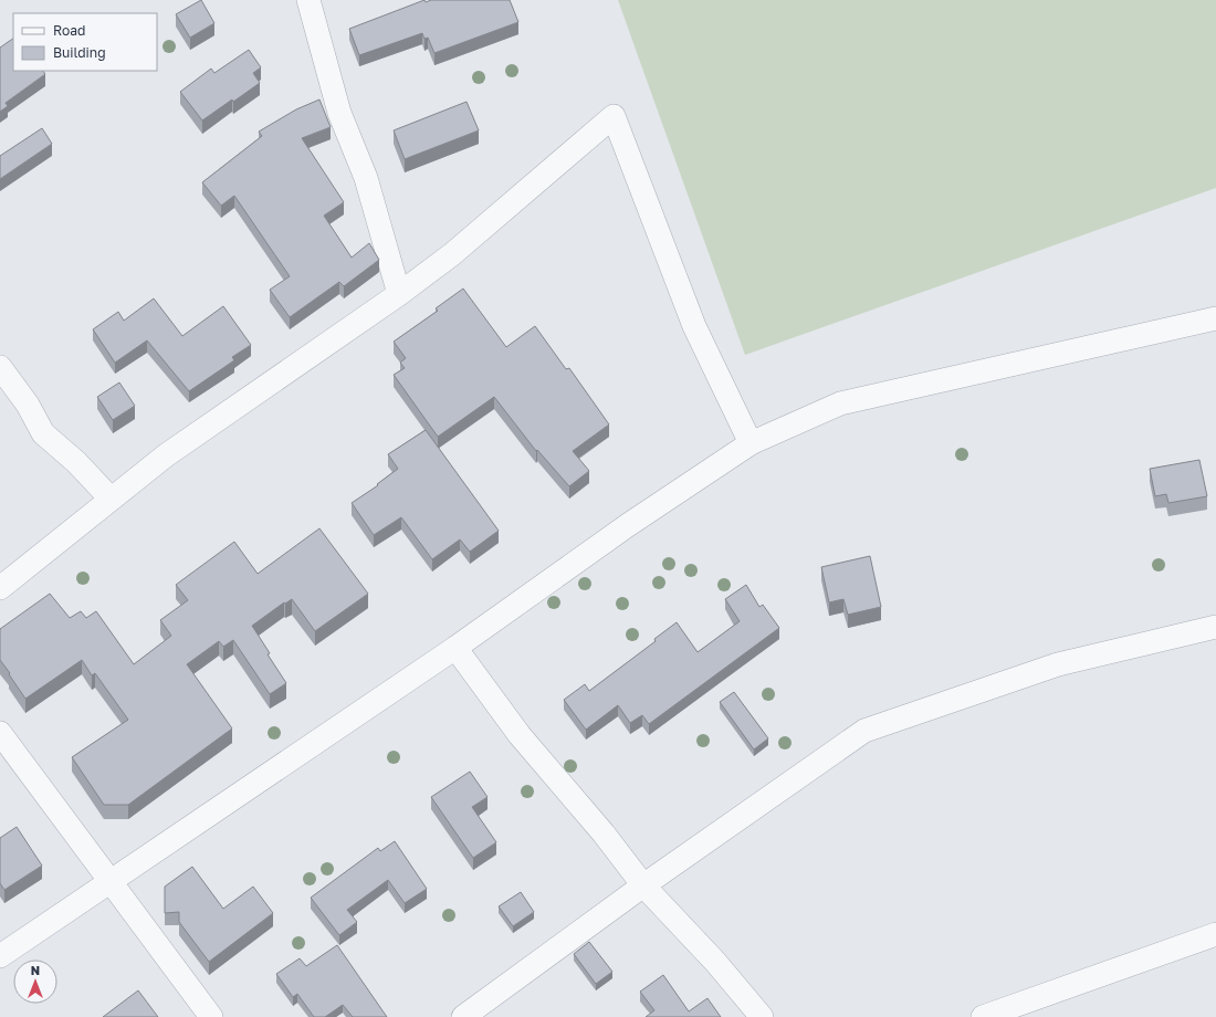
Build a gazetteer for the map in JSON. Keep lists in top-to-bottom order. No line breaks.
{"legend":["Road","Building"],"north":"top"}
